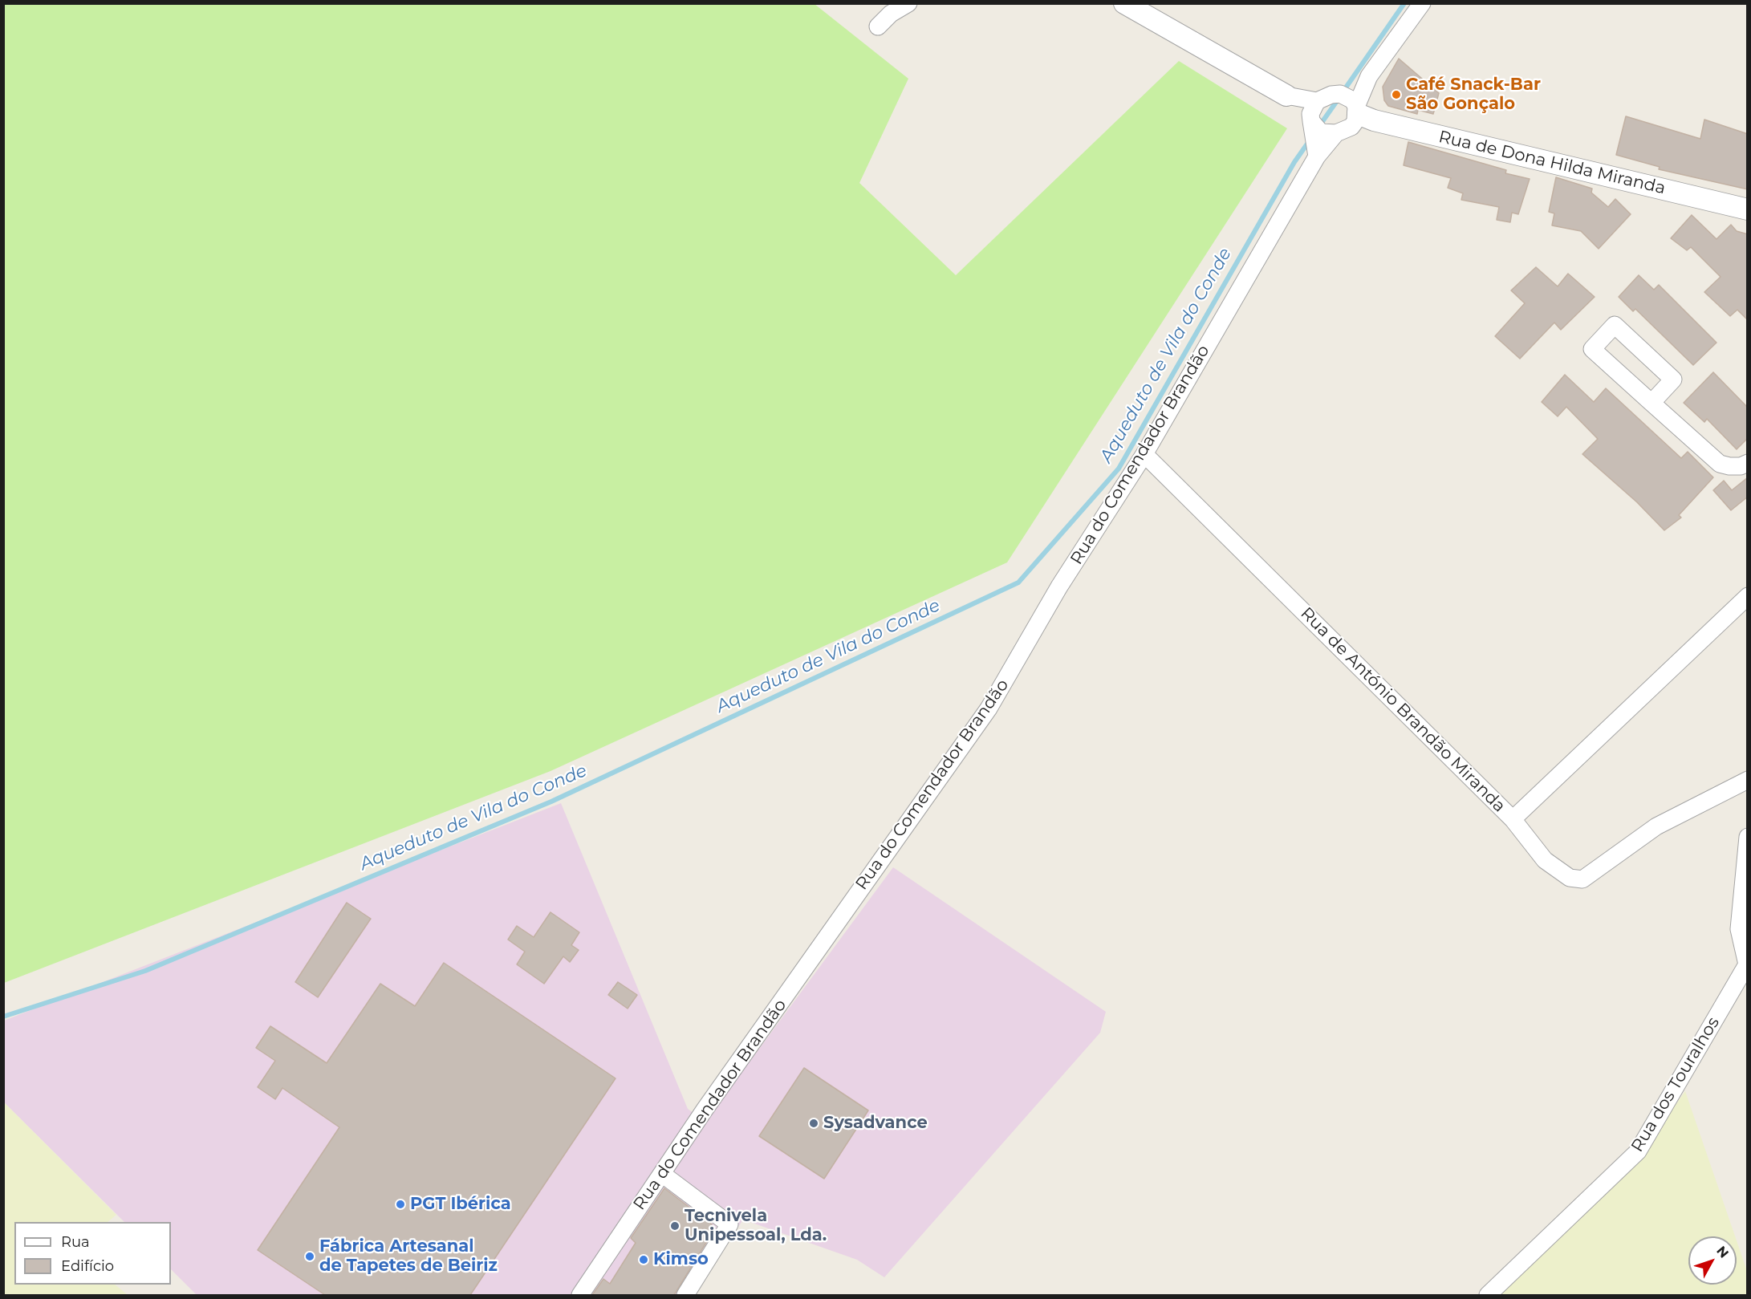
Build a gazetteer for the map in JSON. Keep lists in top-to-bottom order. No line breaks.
{"streets":{"street":["Rua de Dona Hilda Miranda","Rua do Comendador Brandão","Rua de António Brandão Miranda","Rua dos Touralhos"]},"crossings":[["Rua de Dona Hilda Miranda","Rua do Comendador Brandão"],["Rua do Comendador Brandão","Rua de António Brandão Miranda"]],"water":["Aqueduto de Vila do Conde"],"places":["Café Snack-Bar São Gonçalo","Sysadvance","PGT Ibérica","Tecnivela Unipessoal, Lda.","Fábrica Artesanal de Tapetes de Beiriz","Kimso"],"legend":["Rua","Edifício"],"north":"top right"}
